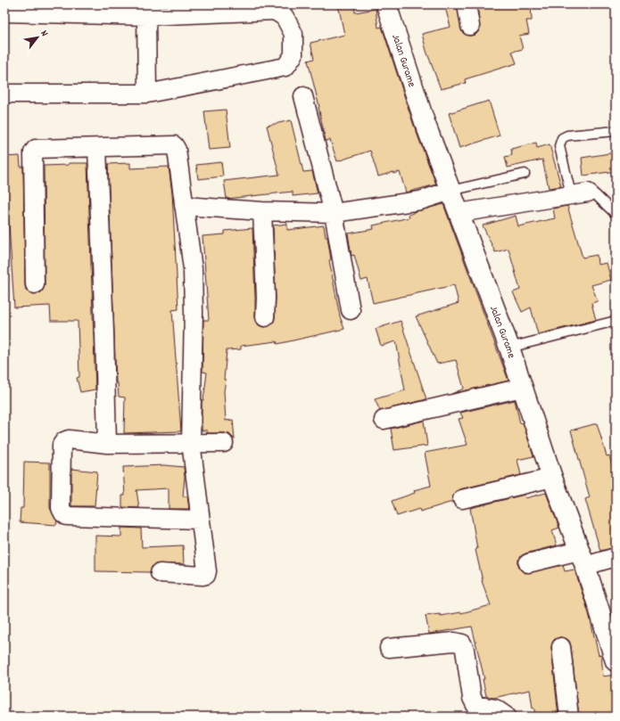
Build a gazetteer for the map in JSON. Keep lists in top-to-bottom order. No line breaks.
{"streets":{"street":["Jalan Gurame"]},"north":"top right"}
